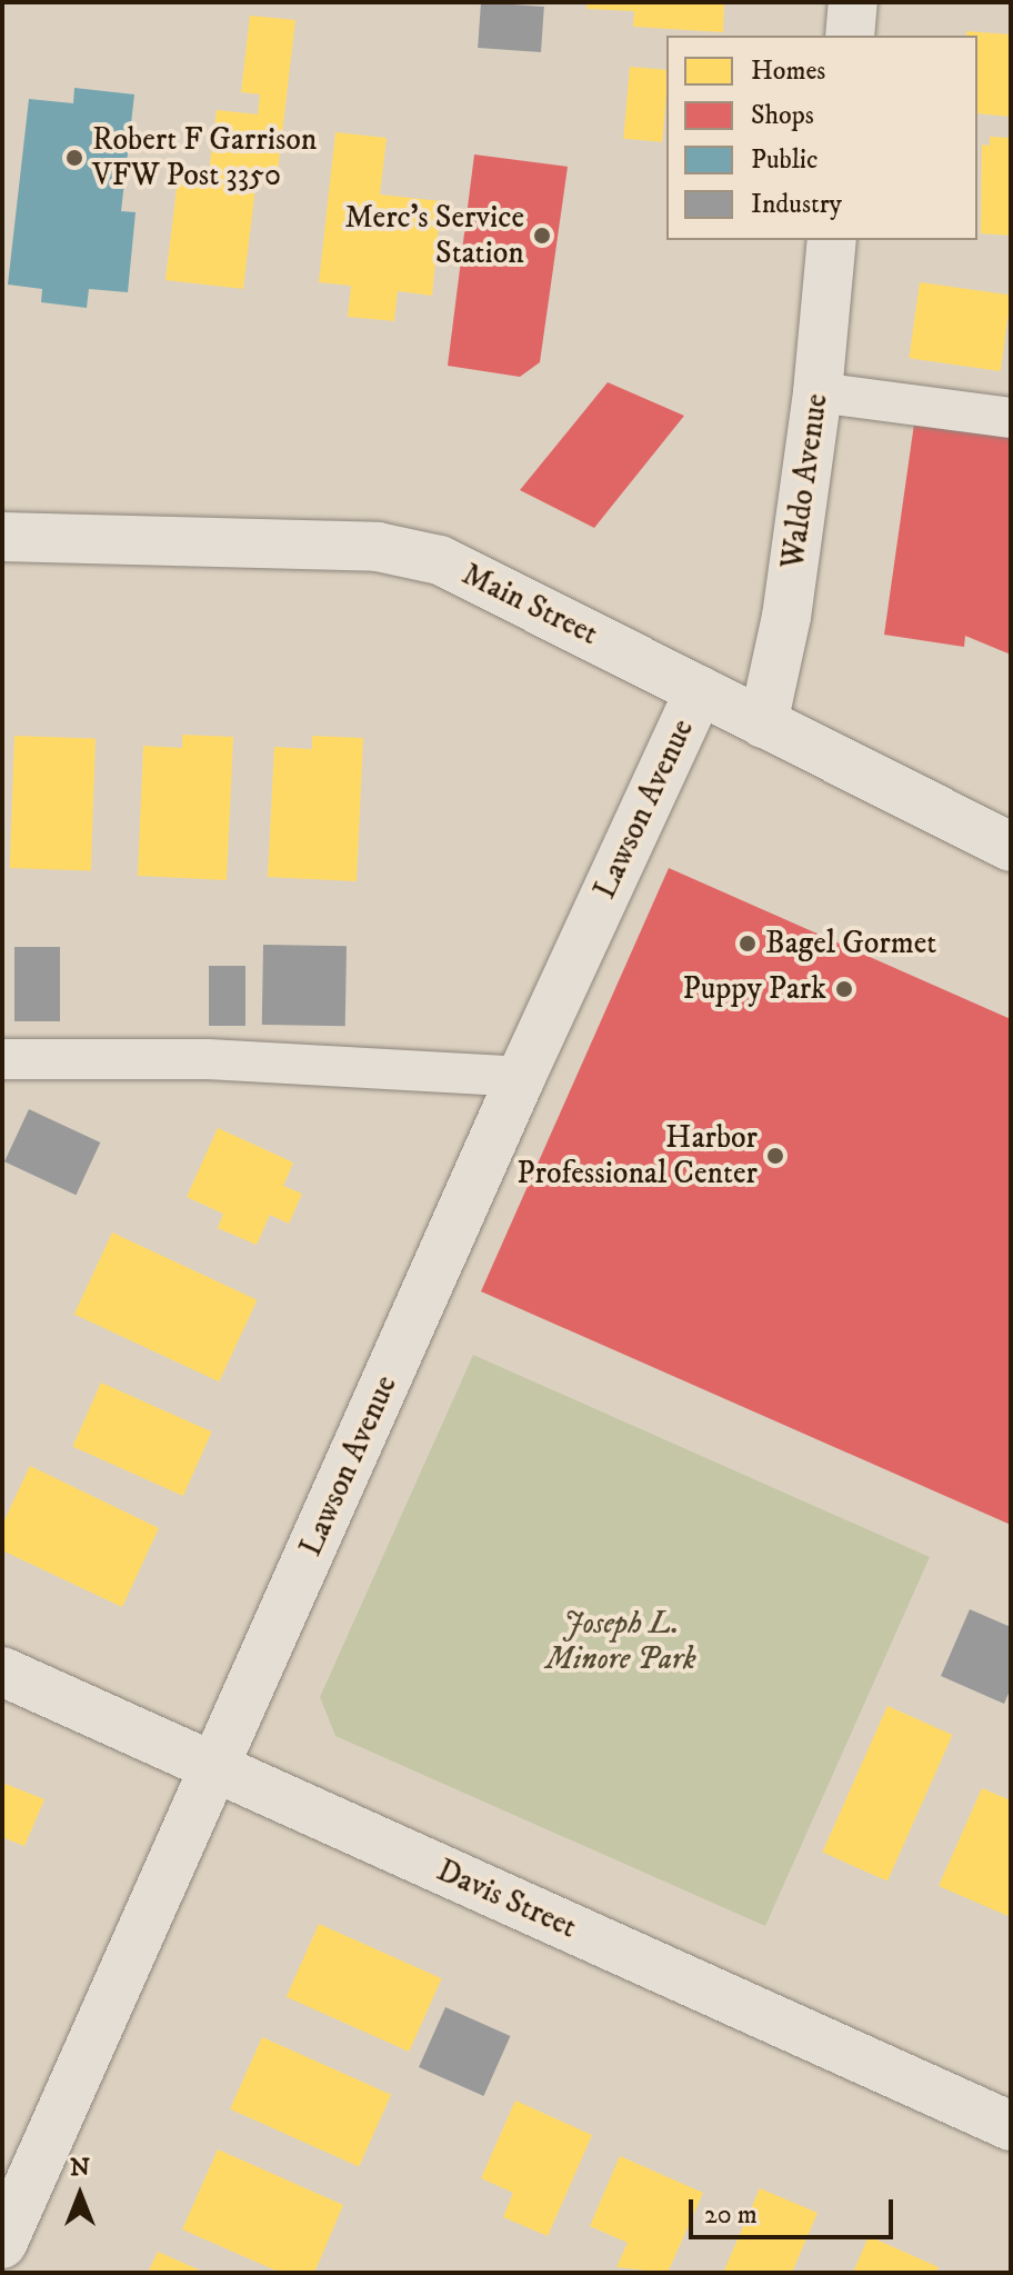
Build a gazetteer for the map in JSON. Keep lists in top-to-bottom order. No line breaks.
{"streets":{"street":["Waldo Avenue","Main Street","Lawson Avenue","Davis Street"]},"crossings":[["Waldo Avenue","Main Street"],["Main Street","Lawson Avenue"],["Lawson Avenue","Davis Street"]],"parks":["Joseph L. Minore Park"],"places":["Robert F Garrison VFW Post 3350","Merc’s Service Station","Bagel Gormet","Puppy Park","Harbor Professional Center"],"legend":["Homes","Shops","Public","Industry"],"scale_bar":"20 m","north":"top"}
